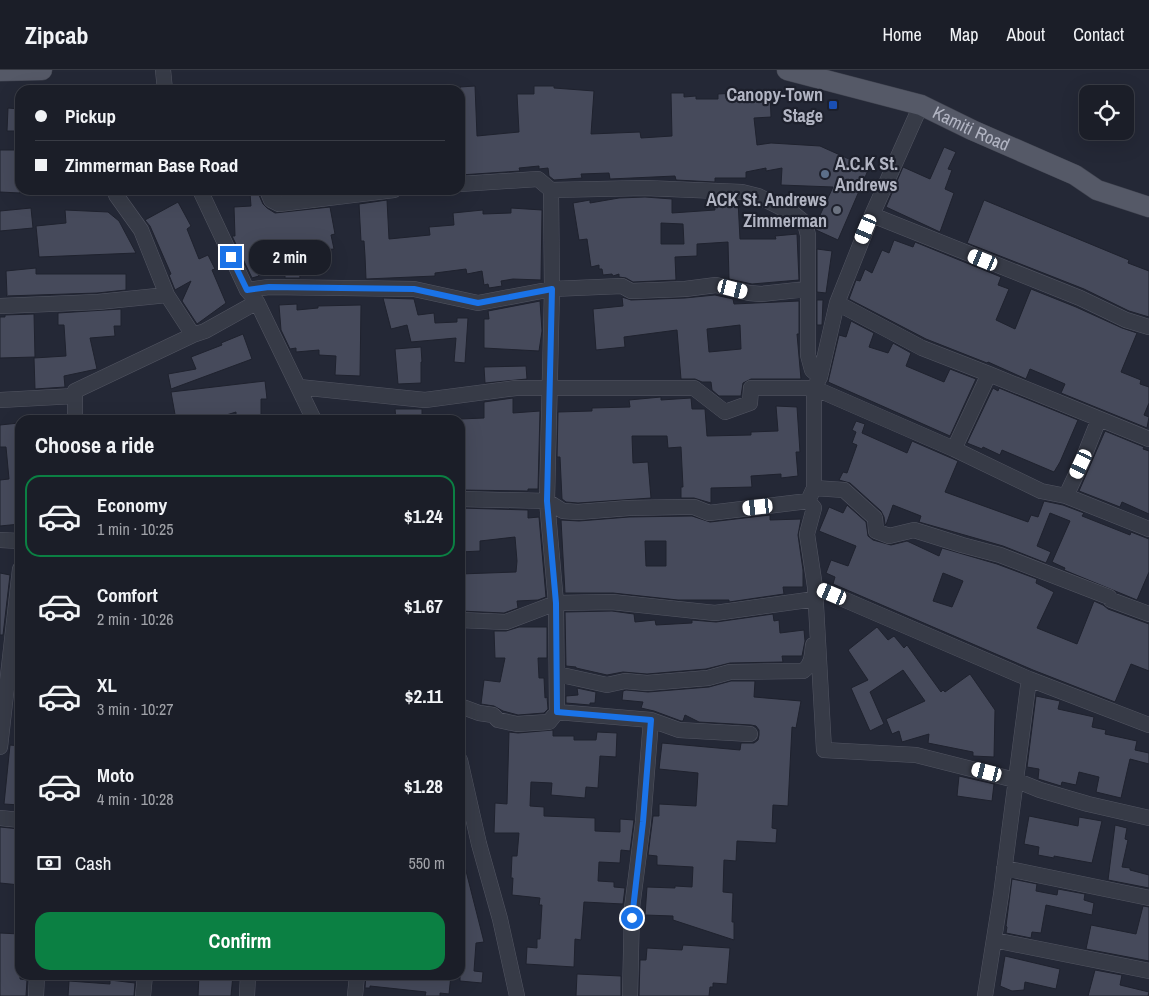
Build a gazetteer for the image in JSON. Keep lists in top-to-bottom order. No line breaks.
{"streets":{"main road":["Kamiti Road"]},"places":{"transit":["Canopy-Town Stage"],"other":["A.C.K St. Andrews","ACK St. Andrews Zimmerman"]},"page":{"header":"Zipcab","nav":["Home","Map","About","Contact"],"banner":["Pickup","Zimmerman Base Road"],"bubble":"2 min","heading":"Choose a ride","list":[{"name":"Economy","note":"1 min · 10:25","value":"$1.24"},{"name":"Comfort","note":"2 min · 10:26","value":"$1.67"},{"name":"XL","note":"3 min · 10:27","value":"$2.11"},{"name":"Moto","note":"4 min · 10:28","value":"$1.28"}],"pay":["Cash","550 m"],"buttons":"Confirm"}}
